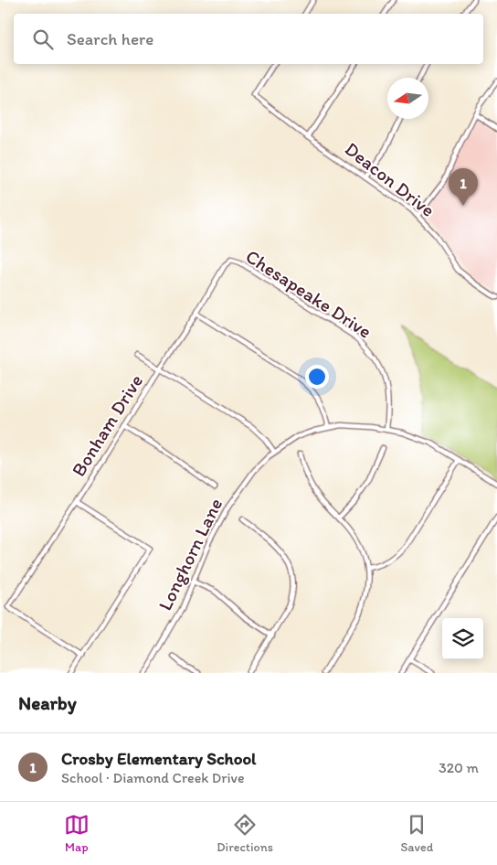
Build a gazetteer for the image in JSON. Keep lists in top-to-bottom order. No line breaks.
{"streets":{"street":["Deacon Drive","Chesapeake Drive","Bonham Drive","Longhorn Lane"]},"crossings":[["Chesapeake Drive","Bonham Drive"],["Chesapeake Drive","Longhorn Lane"]],"north":"left","page":{"search":"Search here","pins":"1","heading":"Nearby","list":[{"mark":"1","name":"Crosby Elementary School","note":"School · Diamond Creek Drive","value":"320 m"}],"nav":["Map","Directions","Saved"]}}
